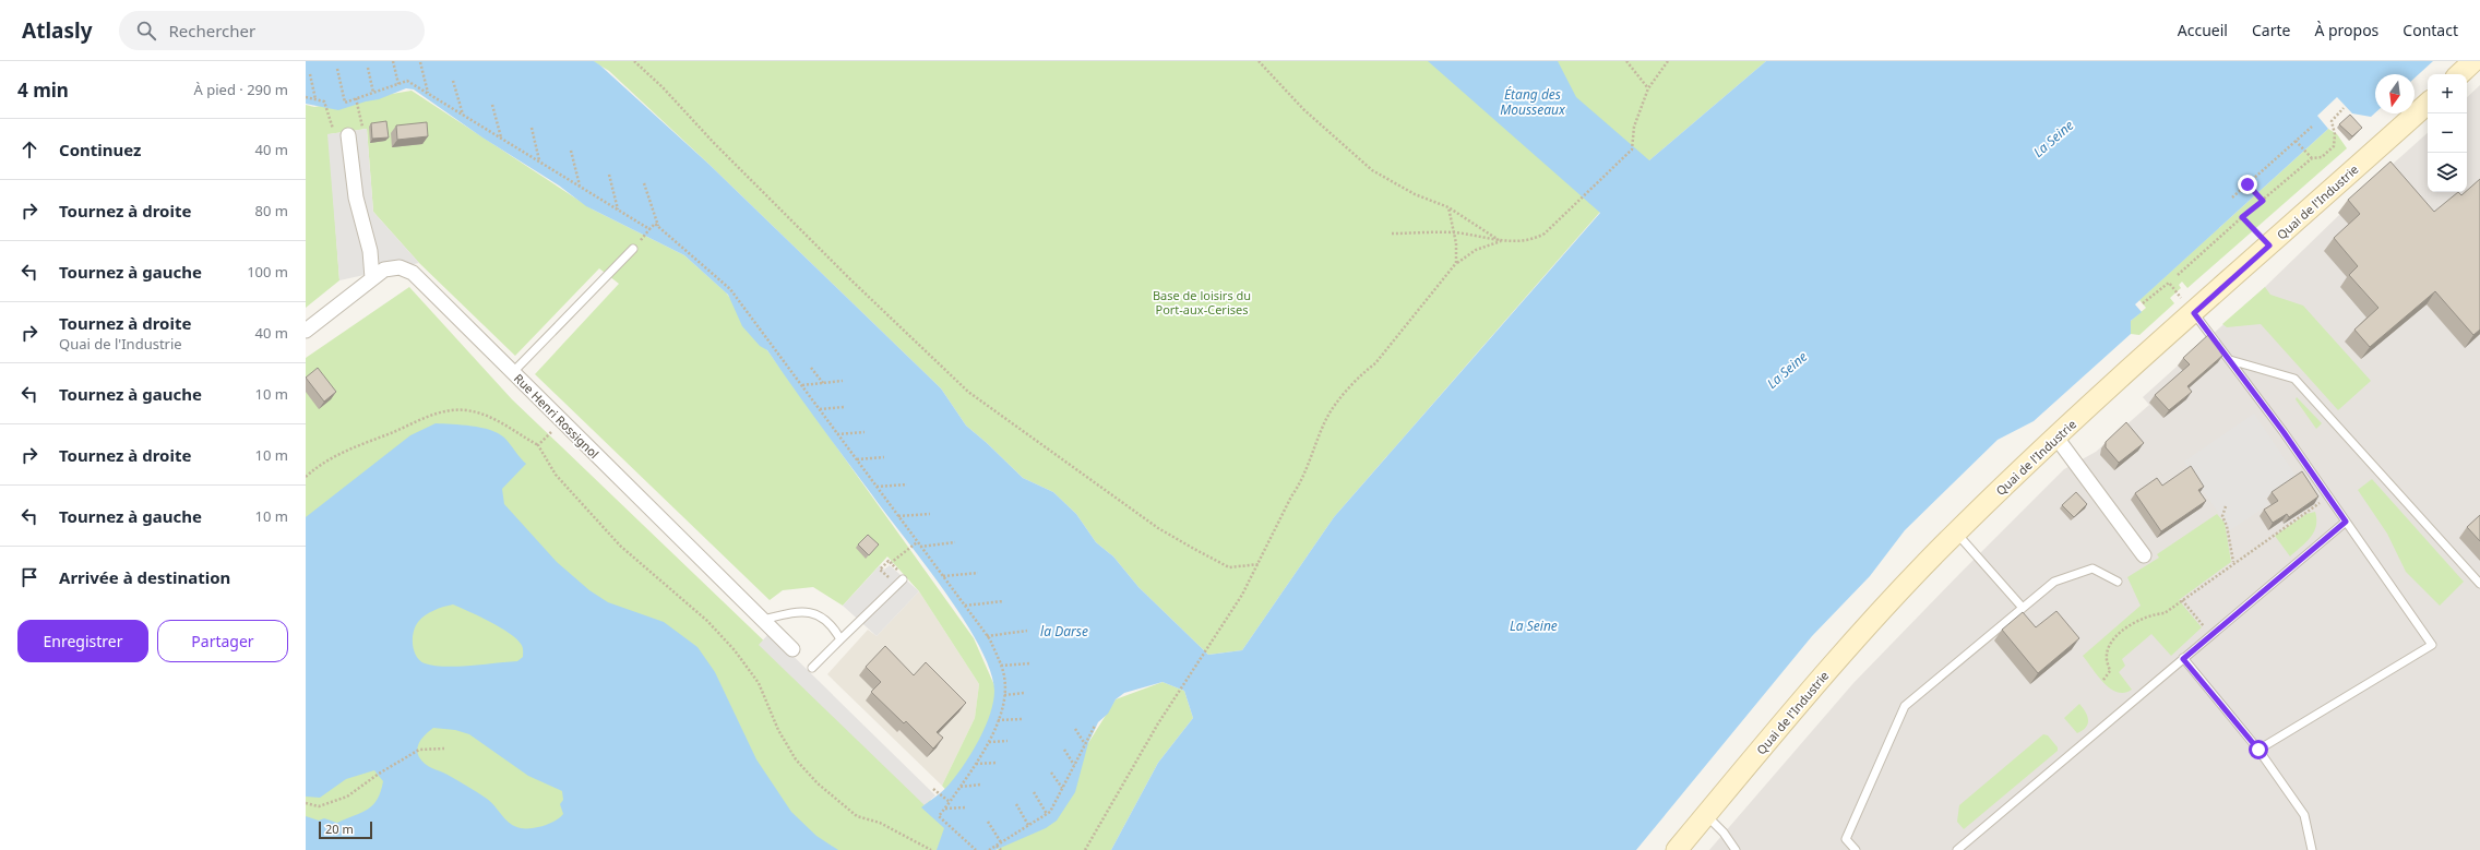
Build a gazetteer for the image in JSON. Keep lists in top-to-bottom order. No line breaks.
{"streets":{"main road":["Quai de l'Industrie"],"street":["Rue Henri Rossignol"]},"water":["Étang des Mousseaux","La Seine","la Darse"],"parks":["Base de loisirs du Port-aux-Cerises"],"scale_bar":"20 m","north":"bottom","page":{"header":"Atlasly","search":"Rechercher","nav":["Accueil","Carte","À propos","Contact"],"heading":["4 min","À pied · 290 m"],"map_buttons":["+","−"],"list":[["Continuez","40 m"],["Tournez à droite","80 m"],["Tournez à gauche","100 m"],["Tournez à droite","Quai de l'Industrie","40 m"],["Tournez à gauche","10 m"],["Tournez à droite","10 m"],["Tournez à gauche","10 m"],"Arrivée à destination"],"buttons":["Enregistrer","Partager"],"scale":"20 m"}}
